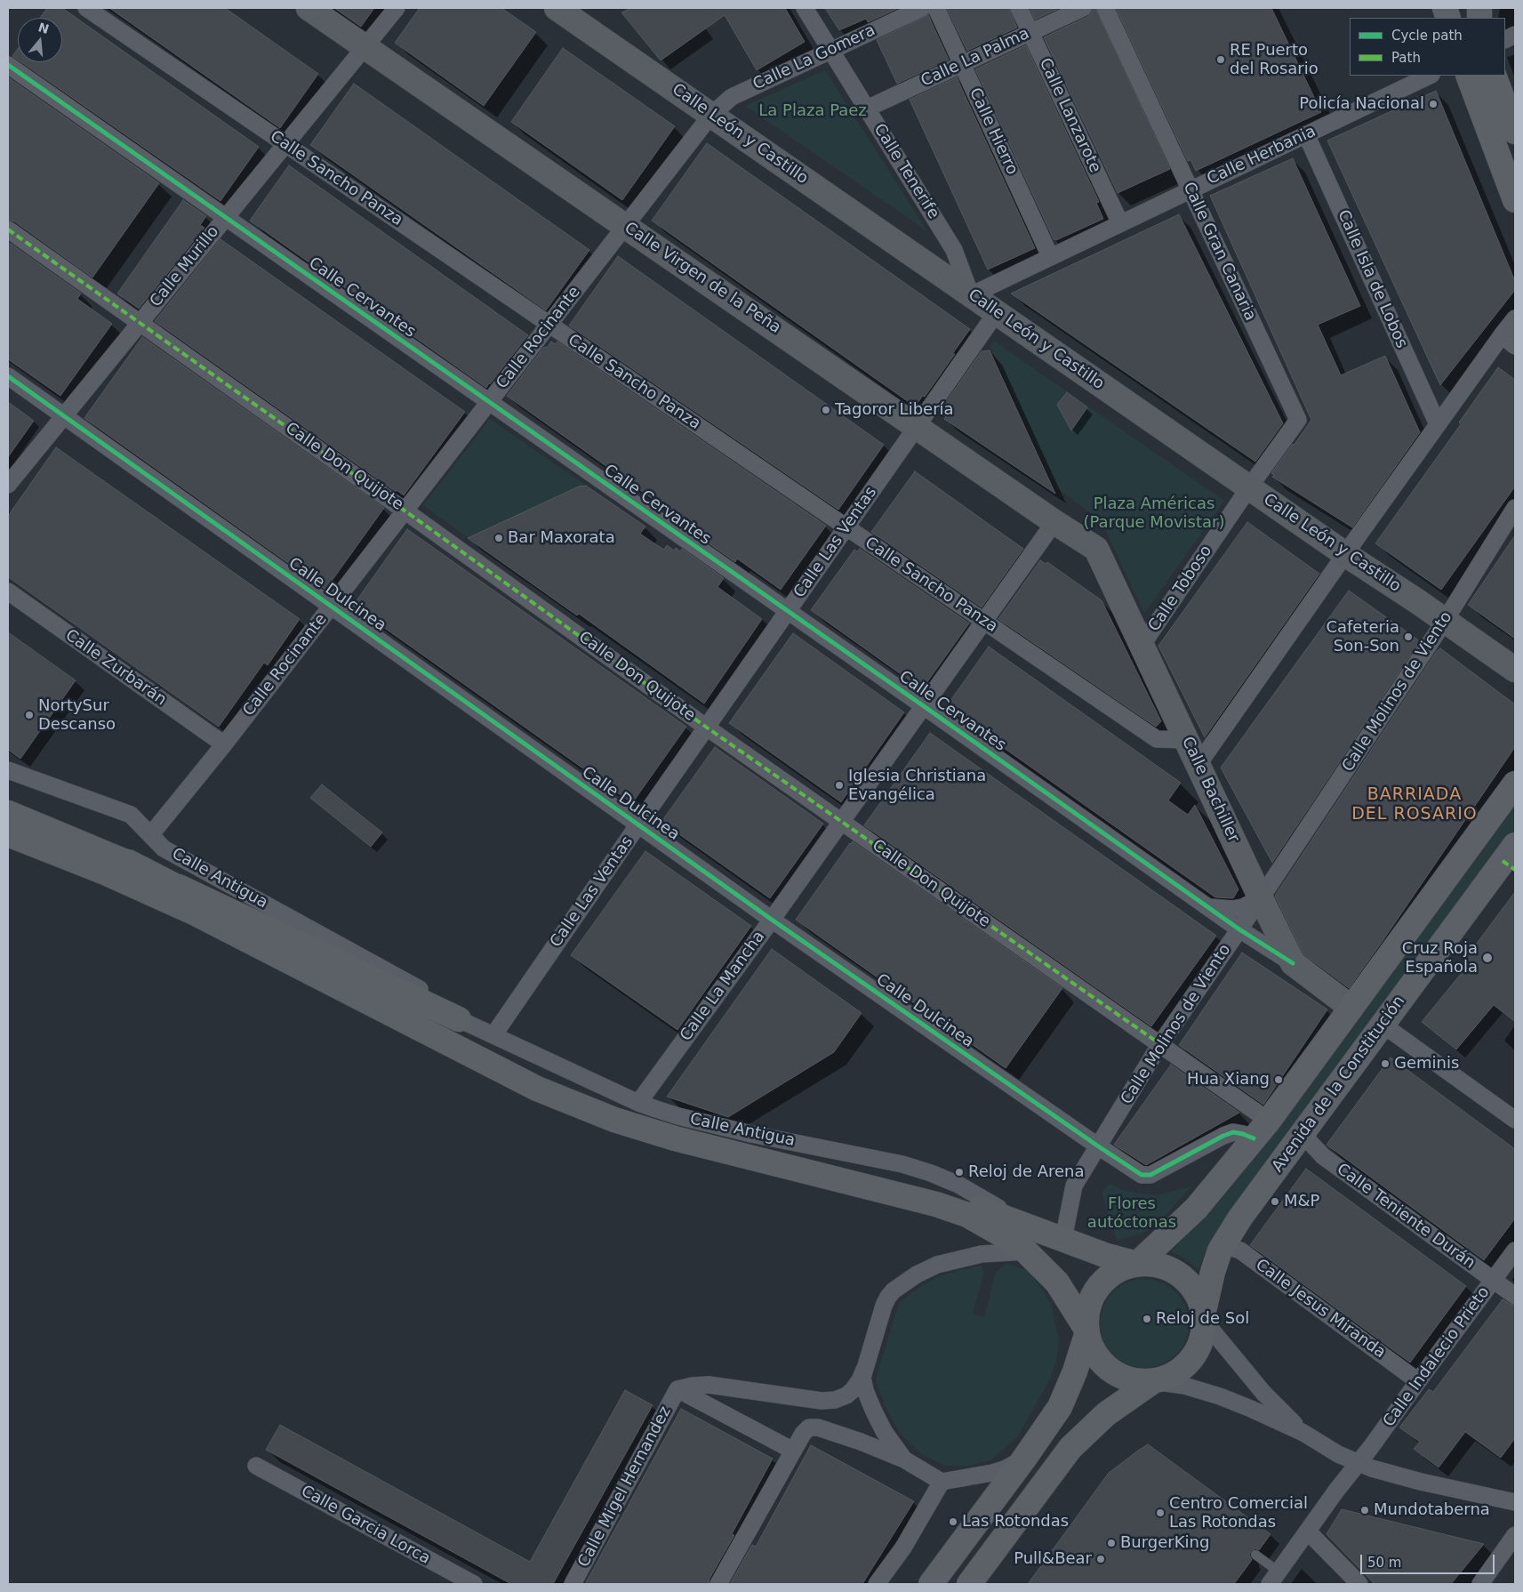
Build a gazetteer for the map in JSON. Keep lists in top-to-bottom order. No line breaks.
{"streets":{"main road":["Avenida de la Constitución"],"street":["Calle La Gomera","Calle La Palma","Calle Lanzarote","Calle Hierro","Calle León y Castillo","Calle Herbania","Calle Tenerife","Calle Sancho Panza","Calle Gran Canaria","Calle Murillo","Calle Virgen de la Peña","Calle Isla de Lobos","Calle Cervantes","Calle Rocinante","Calle Don Quijote","Calle Las Ventas","Calle Toboso","Calle Dulcinea","Calle Zurbarán","Calle Molinos de Viento","Calle Bachiller","Calle Antigua","Calle La Mancha","Calle Teniente Durán","Calle Jesus Miranda","Calle Indalecio Prieto","Calle Migel Hernandez","Calle Garcia Lorca"]},"crossings":[["Calle La Gomera","Calle León y Castillo"],["Calle La Gomera","Calle Tenerife"],["Calle La Gomera","Calle Rocinante"],["Calle La Palma","Calle Lanzarote"],["Calle La Palma","Calle Hierro"],["Calle La Palma","Calle Tenerife"],["Calle Lanzarote","Calle Herbania"],["Calle Hierro","Calle Herbania"],["Calle León y Castillo","Calle Herbania"],["Calle León y Castillo","Calle Tenerife"],["Calle León y Castillo","Calle Gran Canaria"],["Calle León y Castillo","Calle Rocinante"],["Calle León y Castillo","Calle Las Ventas"],["Calle León y Castillo","Calle Toboso"],["Calle León y Castillo","Calle Molinos de Viento"],["Calle Herbania","Calle Tenerife"],["Calle Herbania","Calle Gran Canaria"],["Calle Herbania","Calle Isla de Lobos"],["Calle Sancho Panza","Calle Murillo"],["Calle Sancho Panza","Calle Rocinante"],["Calle Sancho Panza","Calle Las Ventas"],["Calle Sancho Panza","Calle Bachiller"],["Calle Sancho Panza","Calle La Mancha"],["Calle Gran Canaria","Calle Toboso"],["Calle Murillo","Calle Virgen de la Peña"],["Calle Murillo","Calle Cervantes"],["Calle Murillo","Calle Don Quijote"],["Calle Murillo","Calle Dulcinea"],["Calle Virgen de la Peña","Calle Rocinante"],["Calle Virgen de la Peña","Calle Las Ventas"],["Calle Virgen de la Peña","Calle Bachiller"],["Calle Virgen de la Peña","Calle La Mancha"],["Calle Cervantes","Calle Rocinante"],["Calle Cervantes","Calle Las Ventas"],["Calle Cervantes","Calle Molinos de Viento"],["Calle Cervantes","Calle Bachiller"],["Calle Cervantes","Calle La Mancha"],["Calle Rocinante","Calle Don Quijote"],["Calle Rocinante","Calle Dulcinea"],["Calle Rocinante","Calle Zurbarán"],["Calle Rocinante","Calle Antigua"],["Calle Don Quijote","Calle Las Ventas"],["Calle Don Quijote","Calle Molinos de Viento"],["Calle Don Quijote","Calle La Mancha"],["Calle Las Ventas","Calle Dulcinea"],["Calle Las Ventas","Calle Antigua"],["Calle Toboso","Calle Bachiller"],["Calle Dulcinea","Calle Molinos de Viento"],["Calle Dulcinea","Calle La Mancha"],["Calle Molinos de Viento","Calle Bachiller"],["Calle Antigua","Calle La Mancha"],["Avenida de la Constitución","Calle Teniente Durán"],["Avenida de la Constitución","Calle Jesus Miranda"],["Calle Teniente Durán","Calle Indalecio Prieto"],["Calle Jesus Miranda","Calle Indalecio Prieto"]],"districts":["BARRIADA DEL ROSARIO"],"parks":["La Plaza Paez","Plaza Américas (Parque Movistar)","Flores autóctonas"],"places":["RE Puerto del Rosario","Policía Nacional","Tagoror Libería","Bar Maxorata","Cafeteria Son-Son","NortySur Descanso","Iglesia Christiana Evangélica","Cruz Roja Española","Geminis","Hua Xiang","Reloj de Arena","M&P","Reloj de Sol","Mundotaberna","Centro Comercial Las Rotondas","Las Rotondas","BurgerKing","Pull&Bear"],"legend":["Cycle path","Path"],"scale_bar":"50 m","north":"top"}
